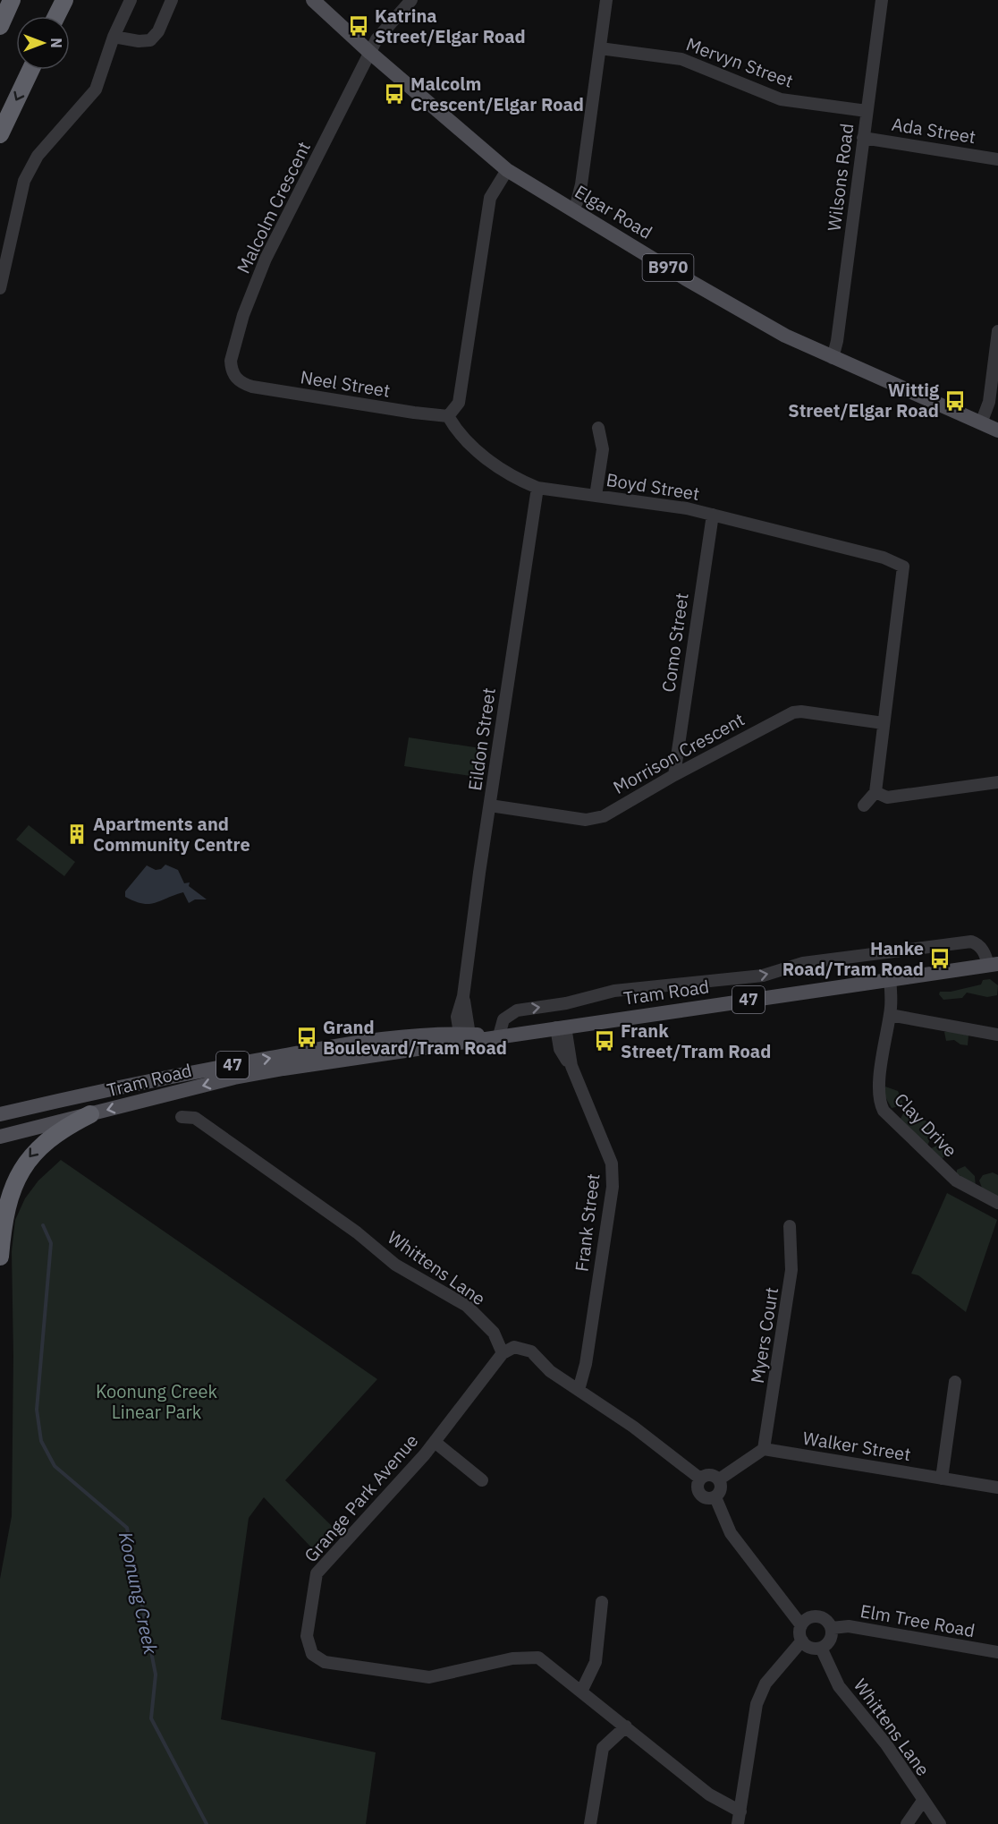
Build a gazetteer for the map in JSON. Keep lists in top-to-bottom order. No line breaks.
{"streets":{"main road":["Elgar Road","B970","Tram Road","47"],"street":["Mervyn Street","Ada Street","Wilsons Road","Malcolm Crescent","Neel Street","Boyd Street","Como Street","Eildon Street","Morrison Crescent","Clay Drive","Frank Street","Whittens Lane","Myers Court","Walker Street","Grange Park Avenue","Elm Tree Road"]},"crossings":[["Mervyn Street","Wilsons Road"],["Ada Street","Wilsons Road"],["Wilsons Road","Elgar Road"],["Malcolm Crescent","Elgar Road"],["Malcolm Crescent","Neel Street"],["Neel Street","Boyd Street"],["Boyd Street","Como Street"],["Boyd Street","Eildon Street"],["Boyd Street","Morrison Crescent"],["Como Street","Morrison Crescent"],["Eildon Street","Morrison Crescent"],["Eildon Street","Tram Road"],["Tram Road","Clay Drive"],["Tram Road","Frank Street"],["Whittens Lane","Grange Park Avenue"],["Whittens Lane","Elm Tree Road"],["Myers Court","Walker Street"]],"water":["Koonung Creek"],"parks":["Koonung Creek Linear Park"],"places":{"bus stop":["Katrina Street/Elgar Road","Malcolm Crescent/Elgar Road","Wittig Street/Elgar Road","Hanke Road/Tram Road","Grand Boulevard/Tram Road","Frank Street/Tram Road"],"building":["Apartments and Community Centre"]},"north":"right"}
